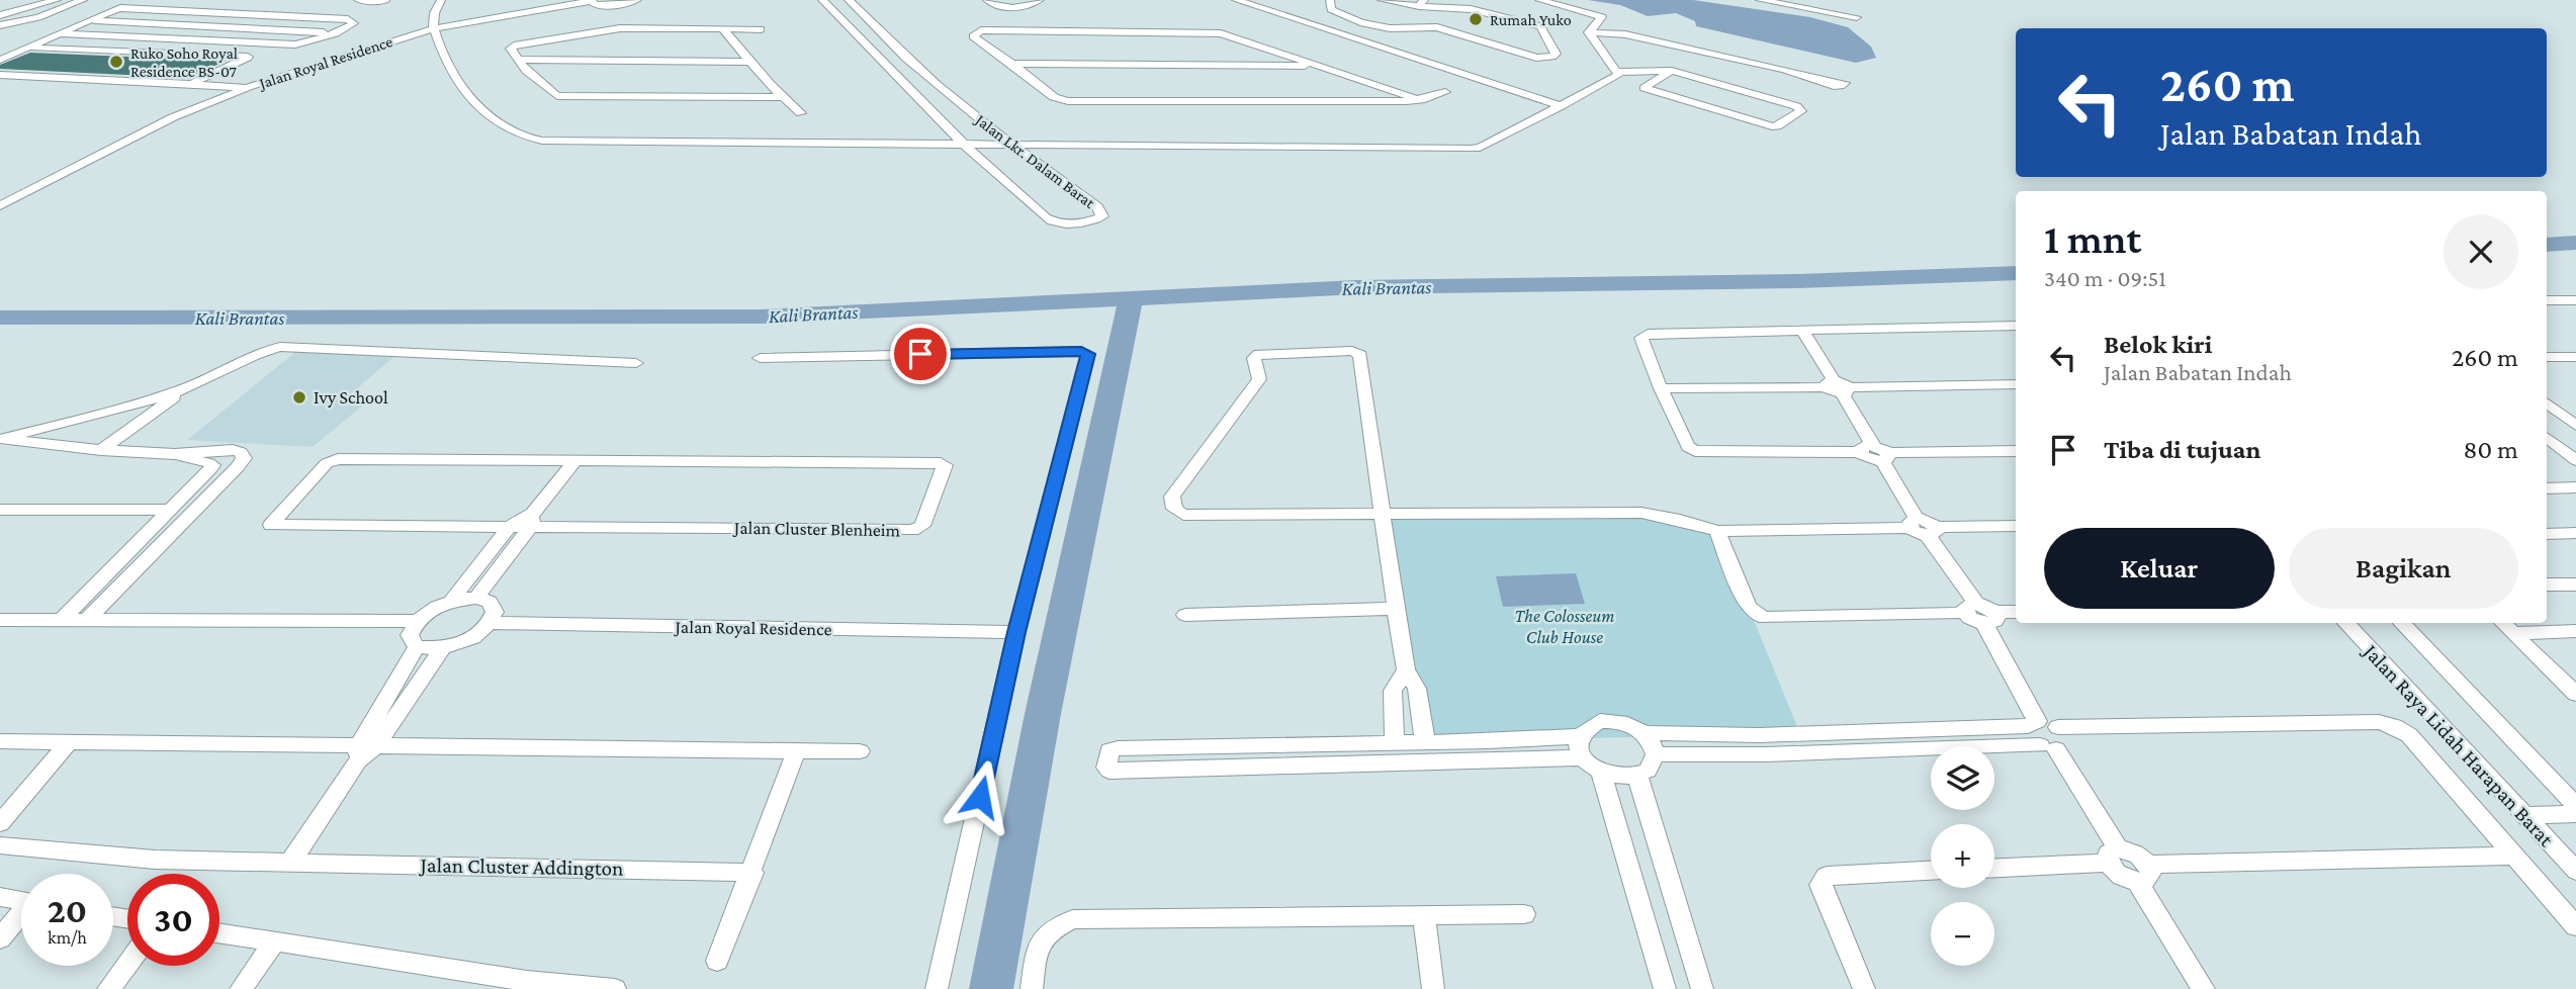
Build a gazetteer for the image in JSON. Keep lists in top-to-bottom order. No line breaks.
{"streets":{"street":["Jalan Royal Residence","Jalan Lkr. Dalam Barat","Jalan Cluster Blenheim","Jalan Raya Lidah Harapan Barat","Jalan Cluster Addington"]},"water":["Kali Brantas"],"parks":["The Colosseum Club House"],"places":["Rumah Yuko","Ruko Soho Royal Residence BS-07","Ivy School"],"page":{"turn":["260 m","Jalan Babatan Indah"],"heading":["1 mnt","340 m · 09:51"],"list":[{"name":"Belok kiri","note":"Jalan Babatan Indah","value":"260 m"},{"name":"Tiba di tujuan","value":"80 m"}],"buttons":["Keluar","Bagikan"],"map_buttons":["+","−"],"speed":"20 km/h","limit":"30"}}
